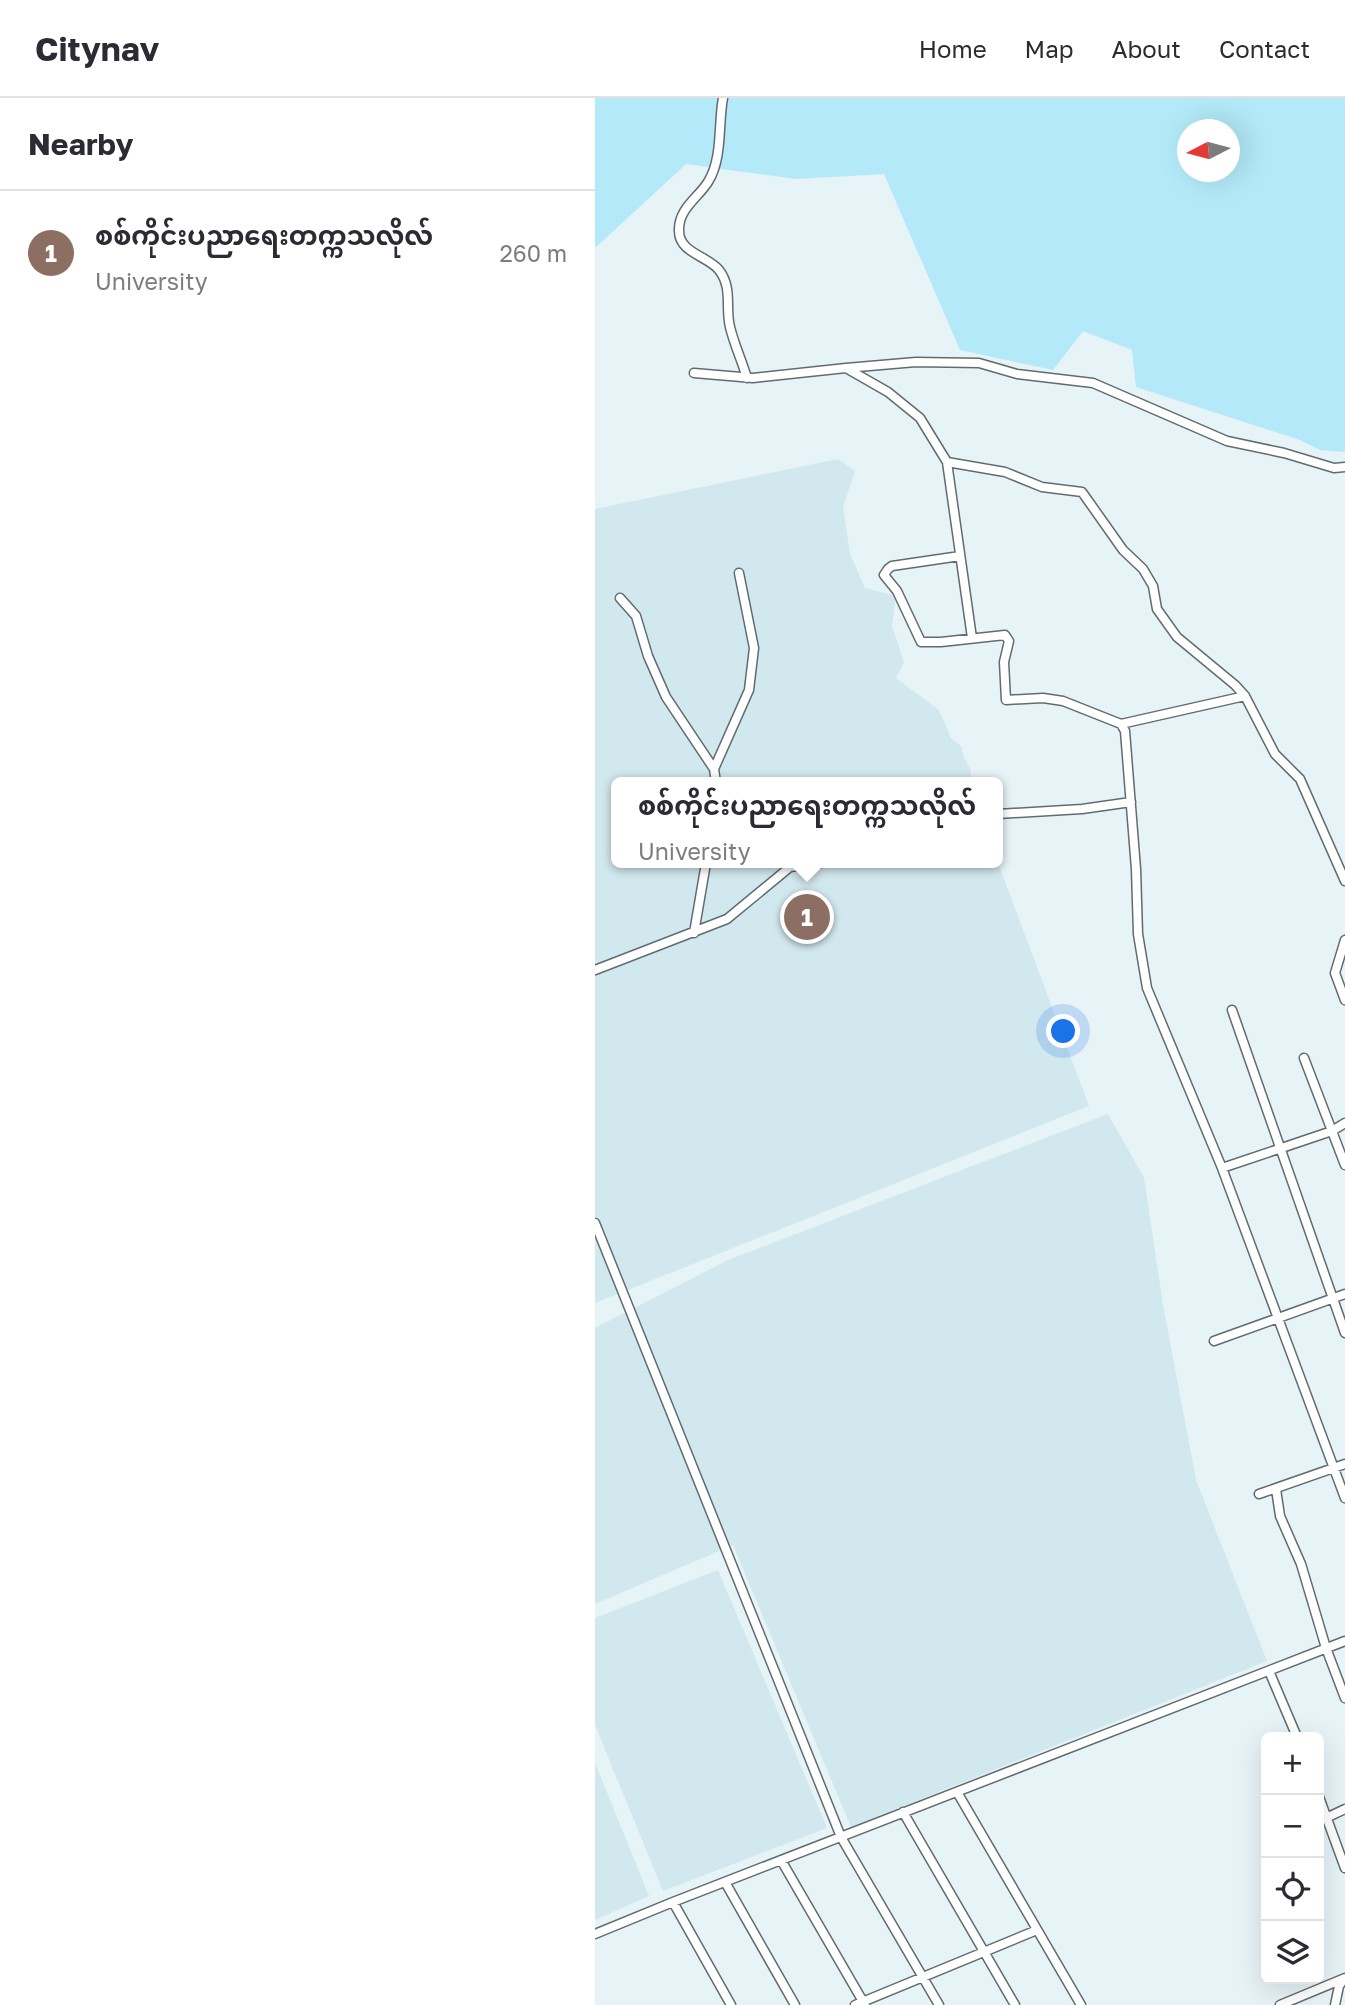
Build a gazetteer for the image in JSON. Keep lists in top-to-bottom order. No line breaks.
{"north":"left","page":{"header":"Citynav","nav":["Home","Map","About","Contact"],"heading":"Nearby","list":[{"mark":"1","name":"စစ်ကိုင်းပညာရေးတက္ကသလိုလ်","note":"University","value":"260 m"}],"popup":["စစ်ကိုင်းပညာရေးတက္ကသလိုလ်","University"],"pins":"1","map_buttons":["+","−"]}}
